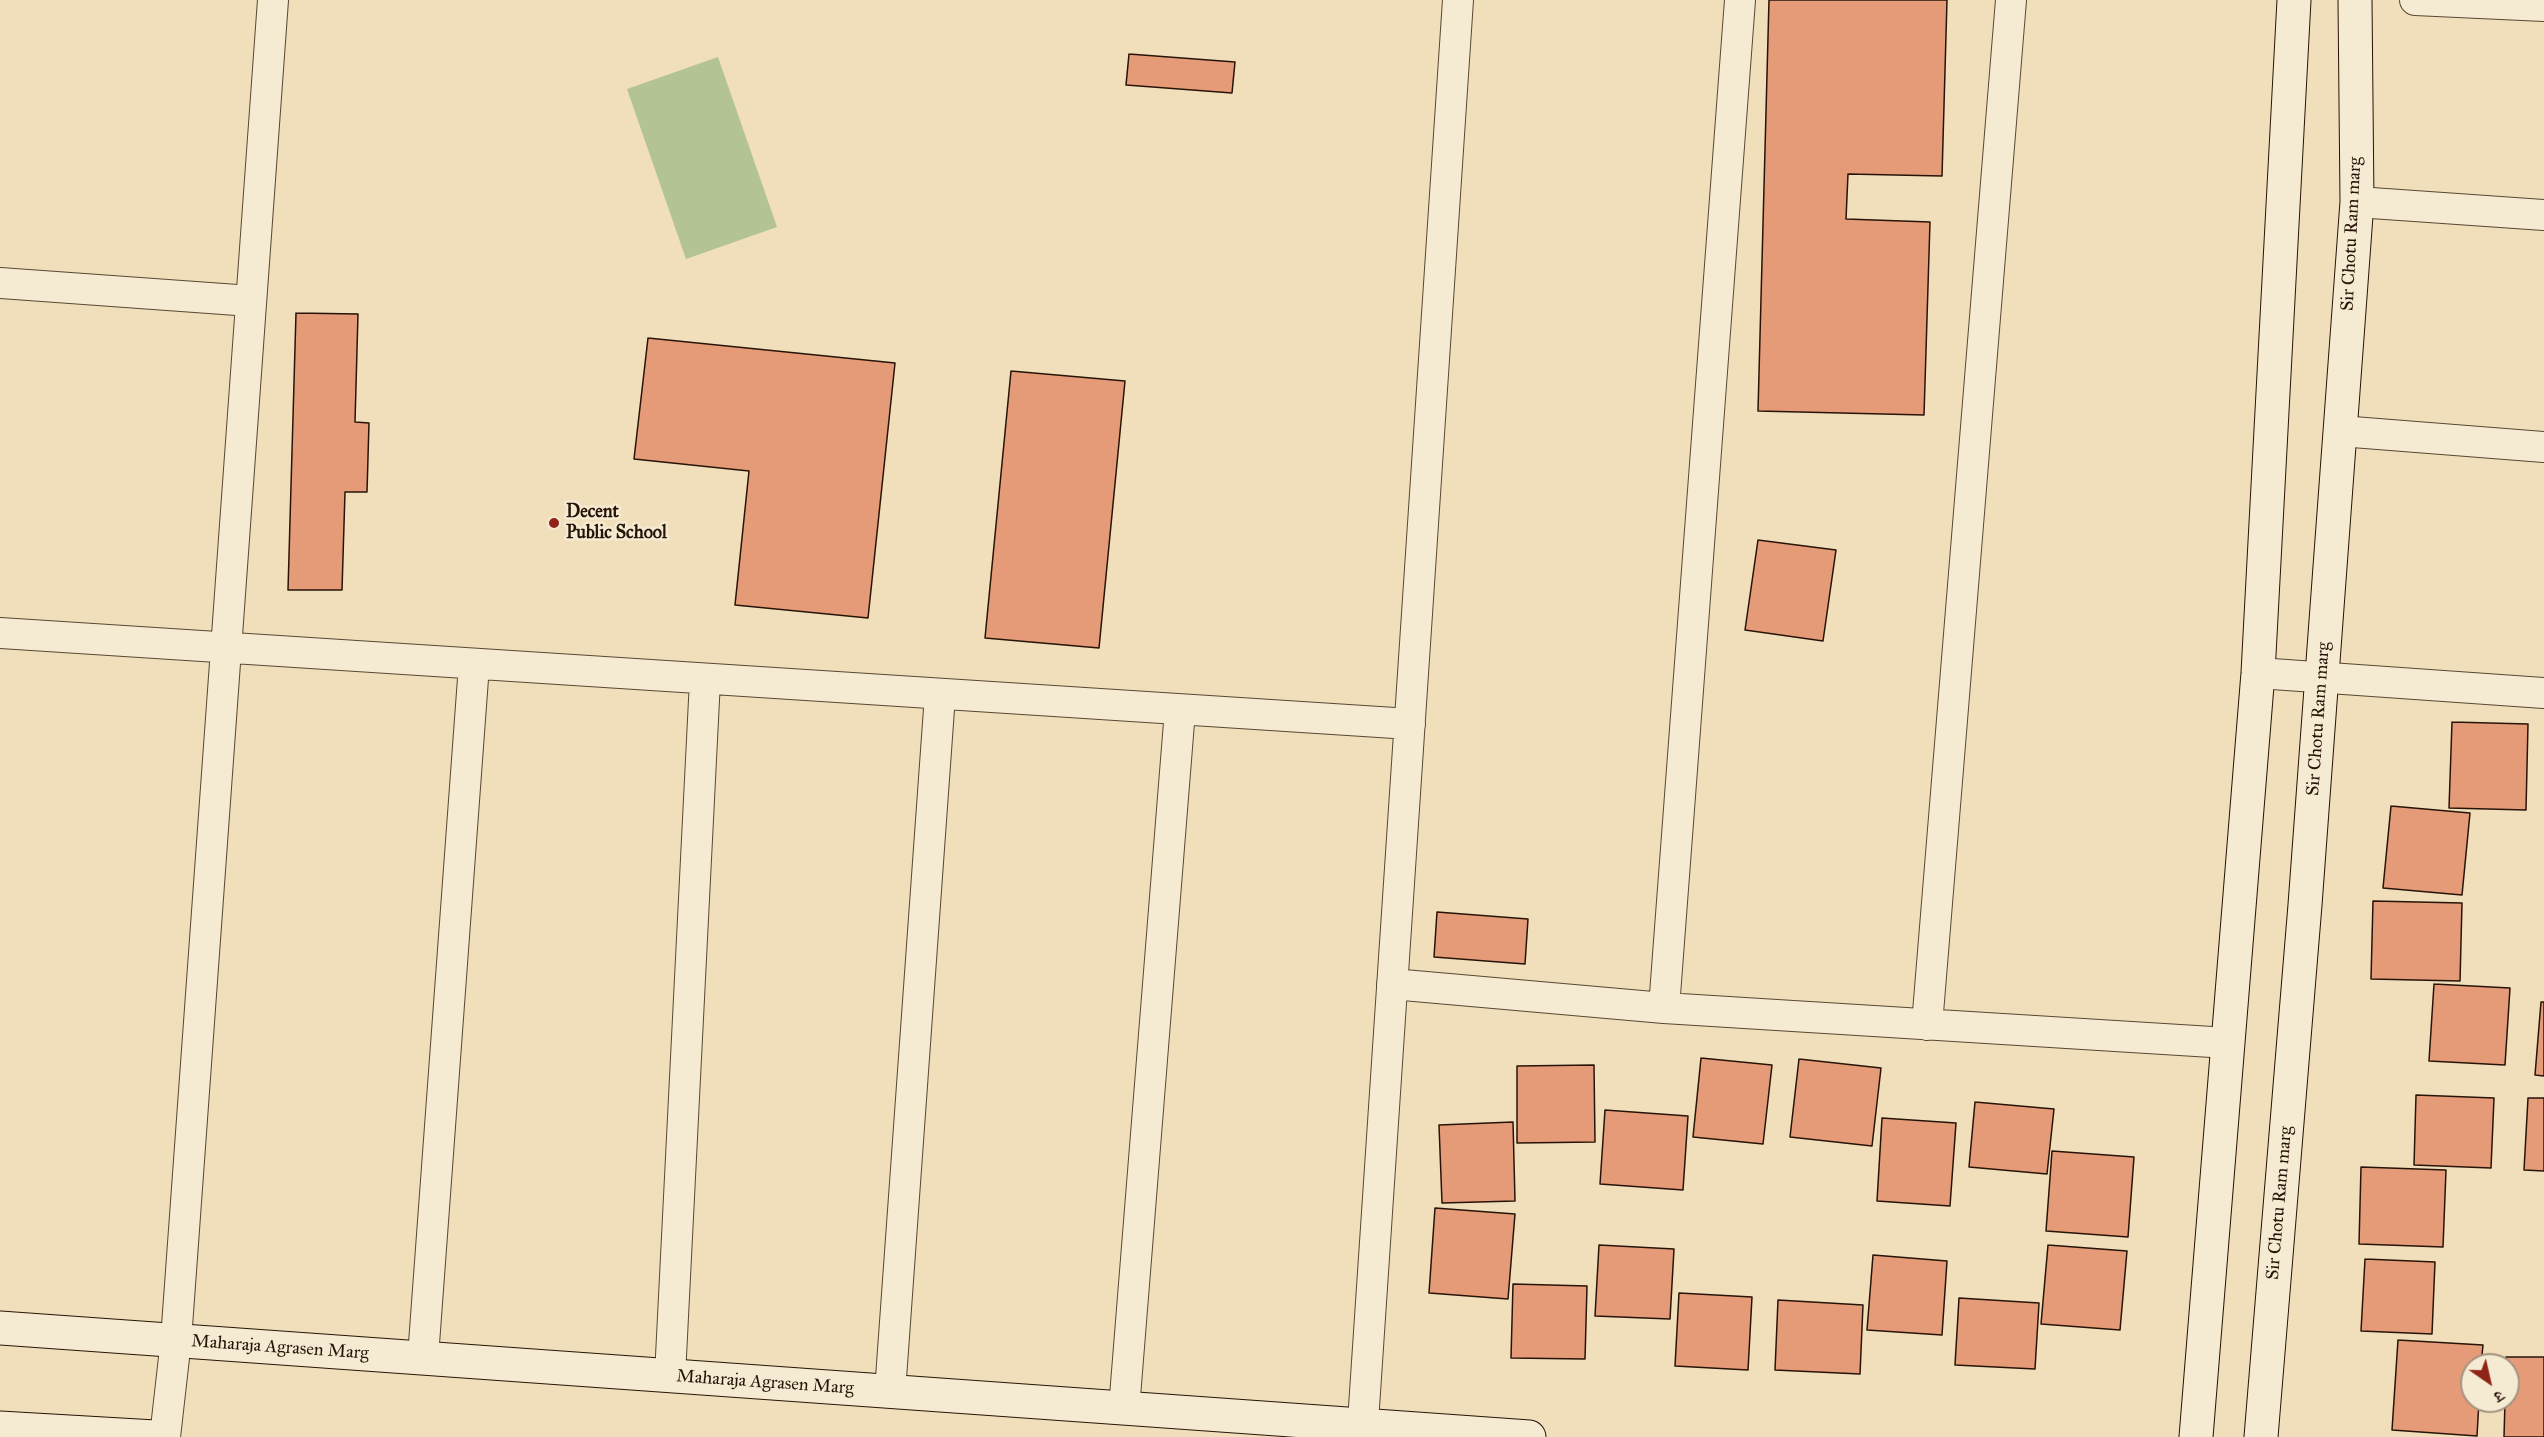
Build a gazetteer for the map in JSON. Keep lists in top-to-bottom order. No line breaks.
{"streets":{"street":["Sir Chotu Ram marg","Maharaja Agrasen Marg"]},"places":["Decent Public School"],"north":"bottom right"}
